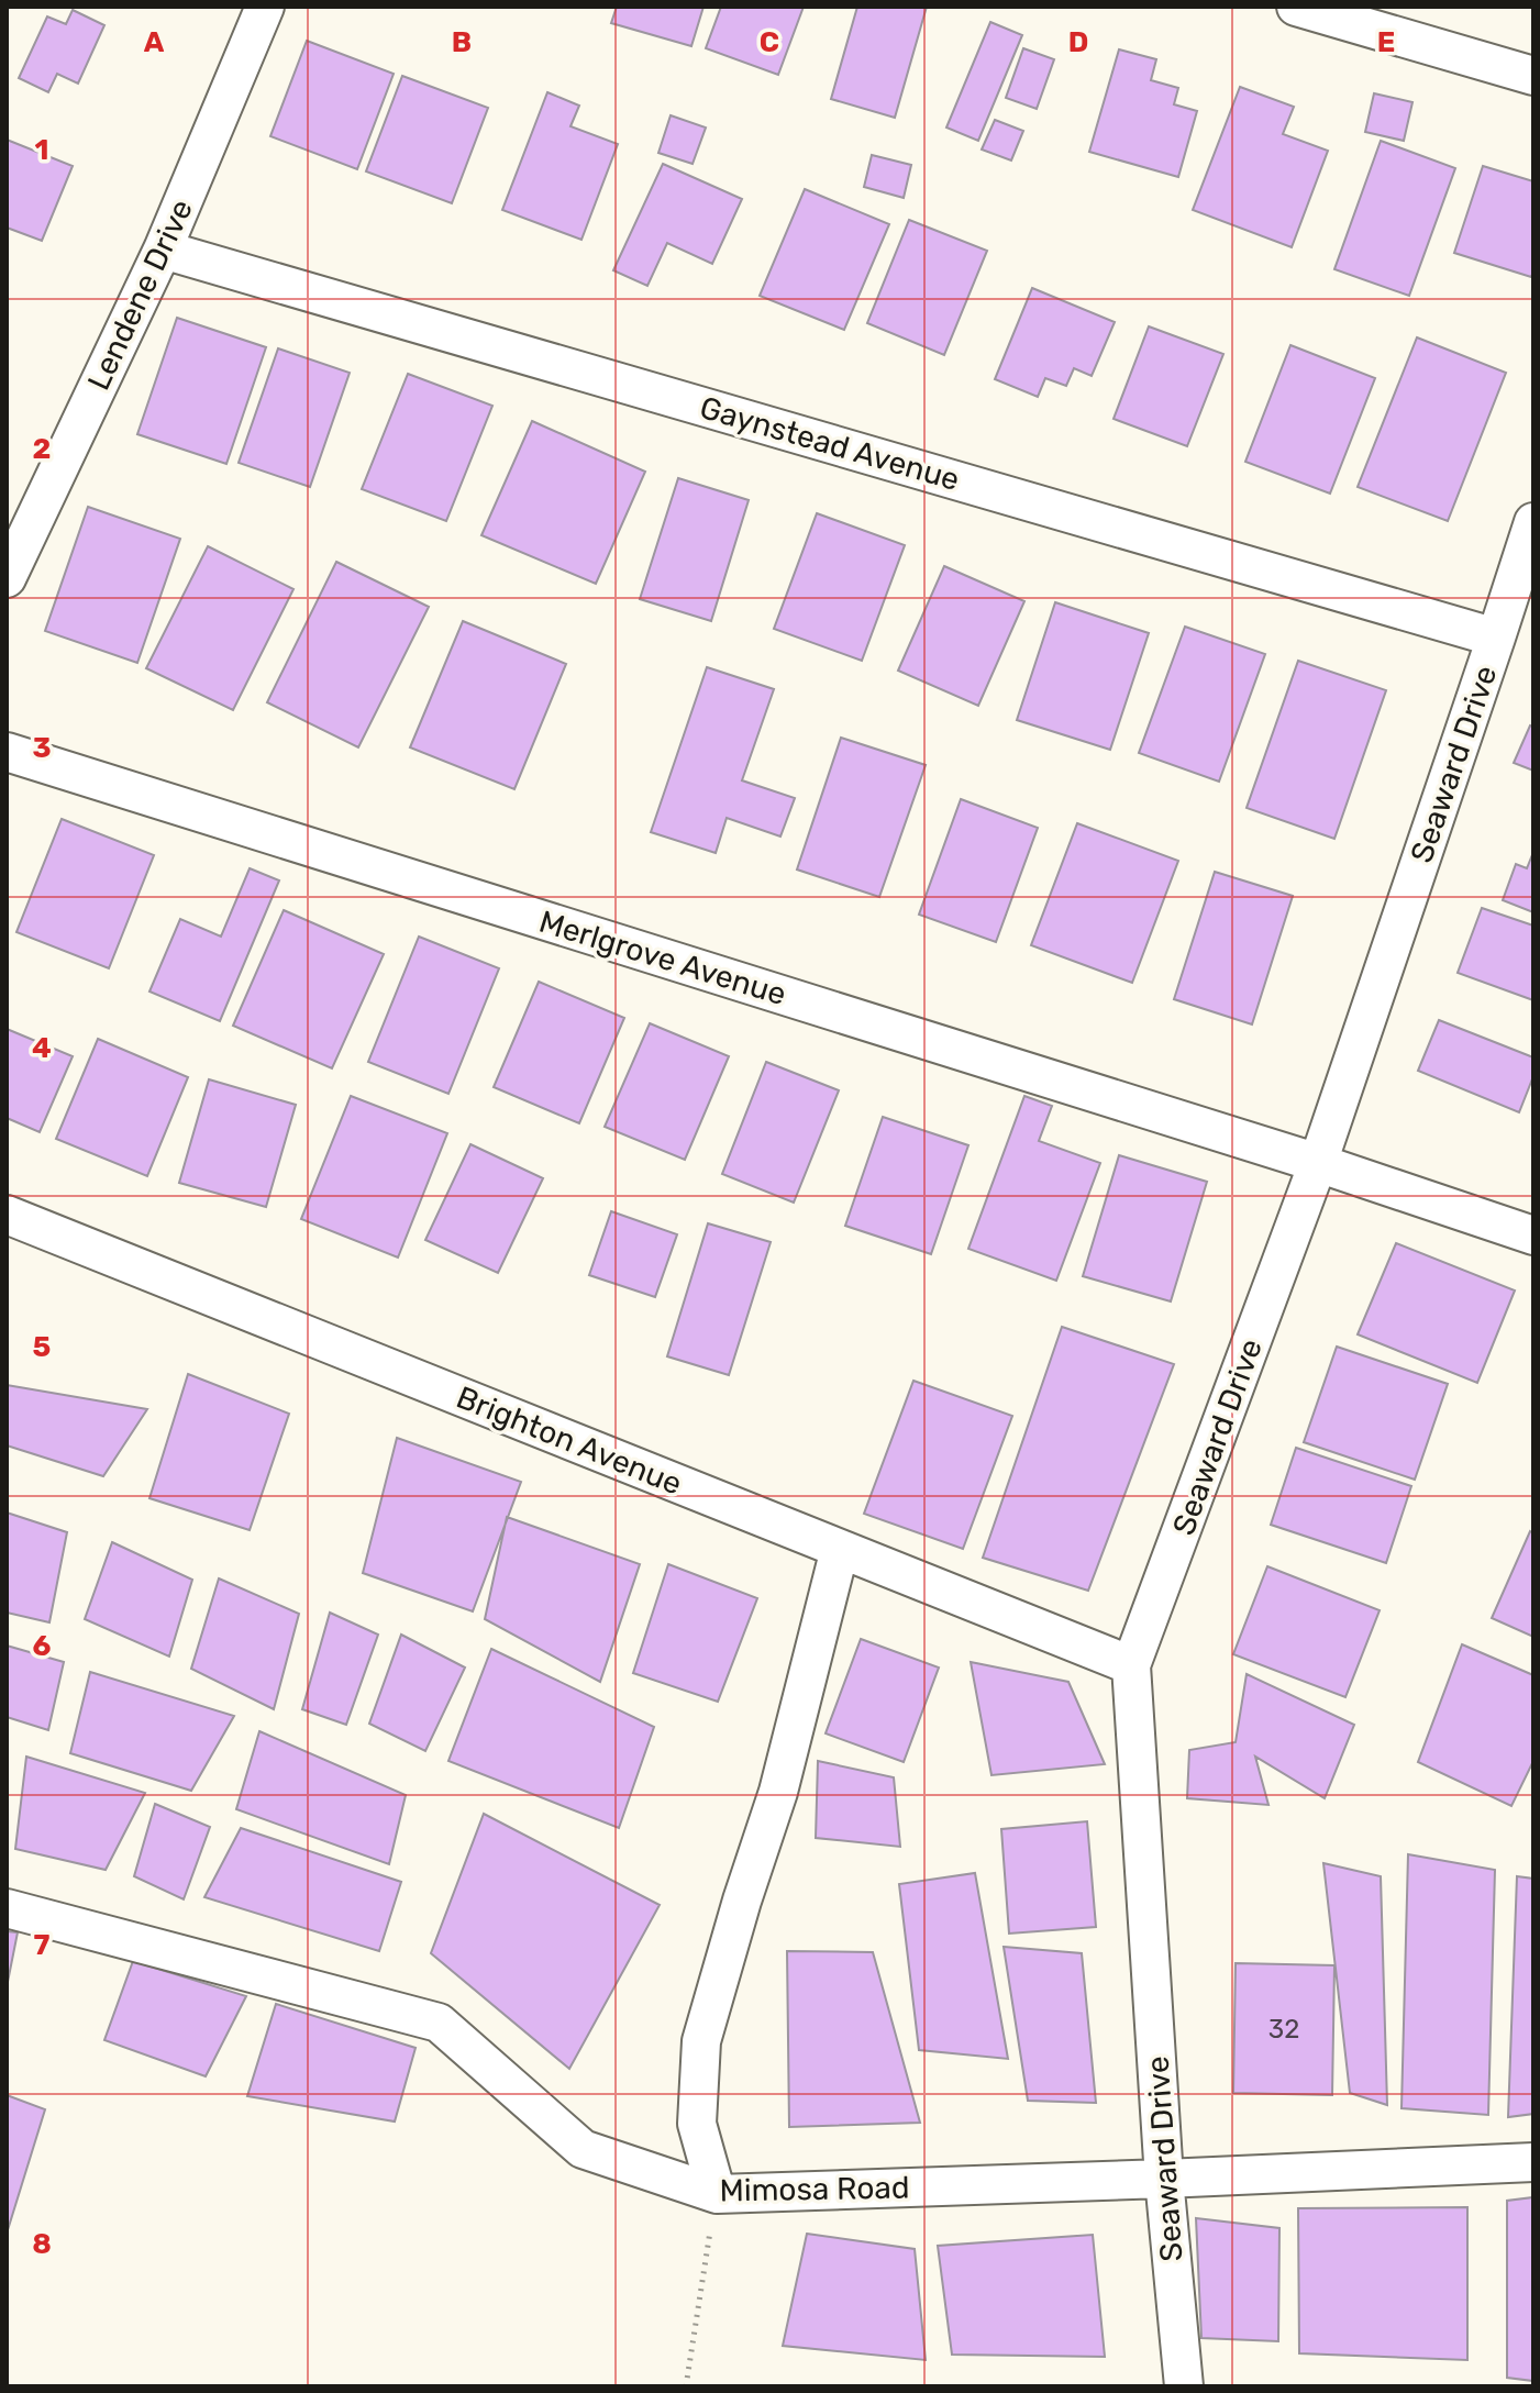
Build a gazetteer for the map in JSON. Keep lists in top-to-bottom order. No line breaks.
{"streets":{"street":["Lendene Drive","Gaynstead Avenue","Seaward Drive","Merlgrove Avenue","Brighton Avenue","Mimosa Road"]},"crossings":[["Lendene Drive","Gaynstead Avenue"],["Gaynstead Avenue","Seaward Drive"],["Seaward Drive","Merlgrove Avenue"],["Seaward Drive","Brighton Avenue"],["Seaward Drive","Mimosa Road"]],"house_numbers":["32"],"grid":{"columns":["A","B","C","D","E"],"rows":["1","2","3","4","5","6","7","8"]}}
